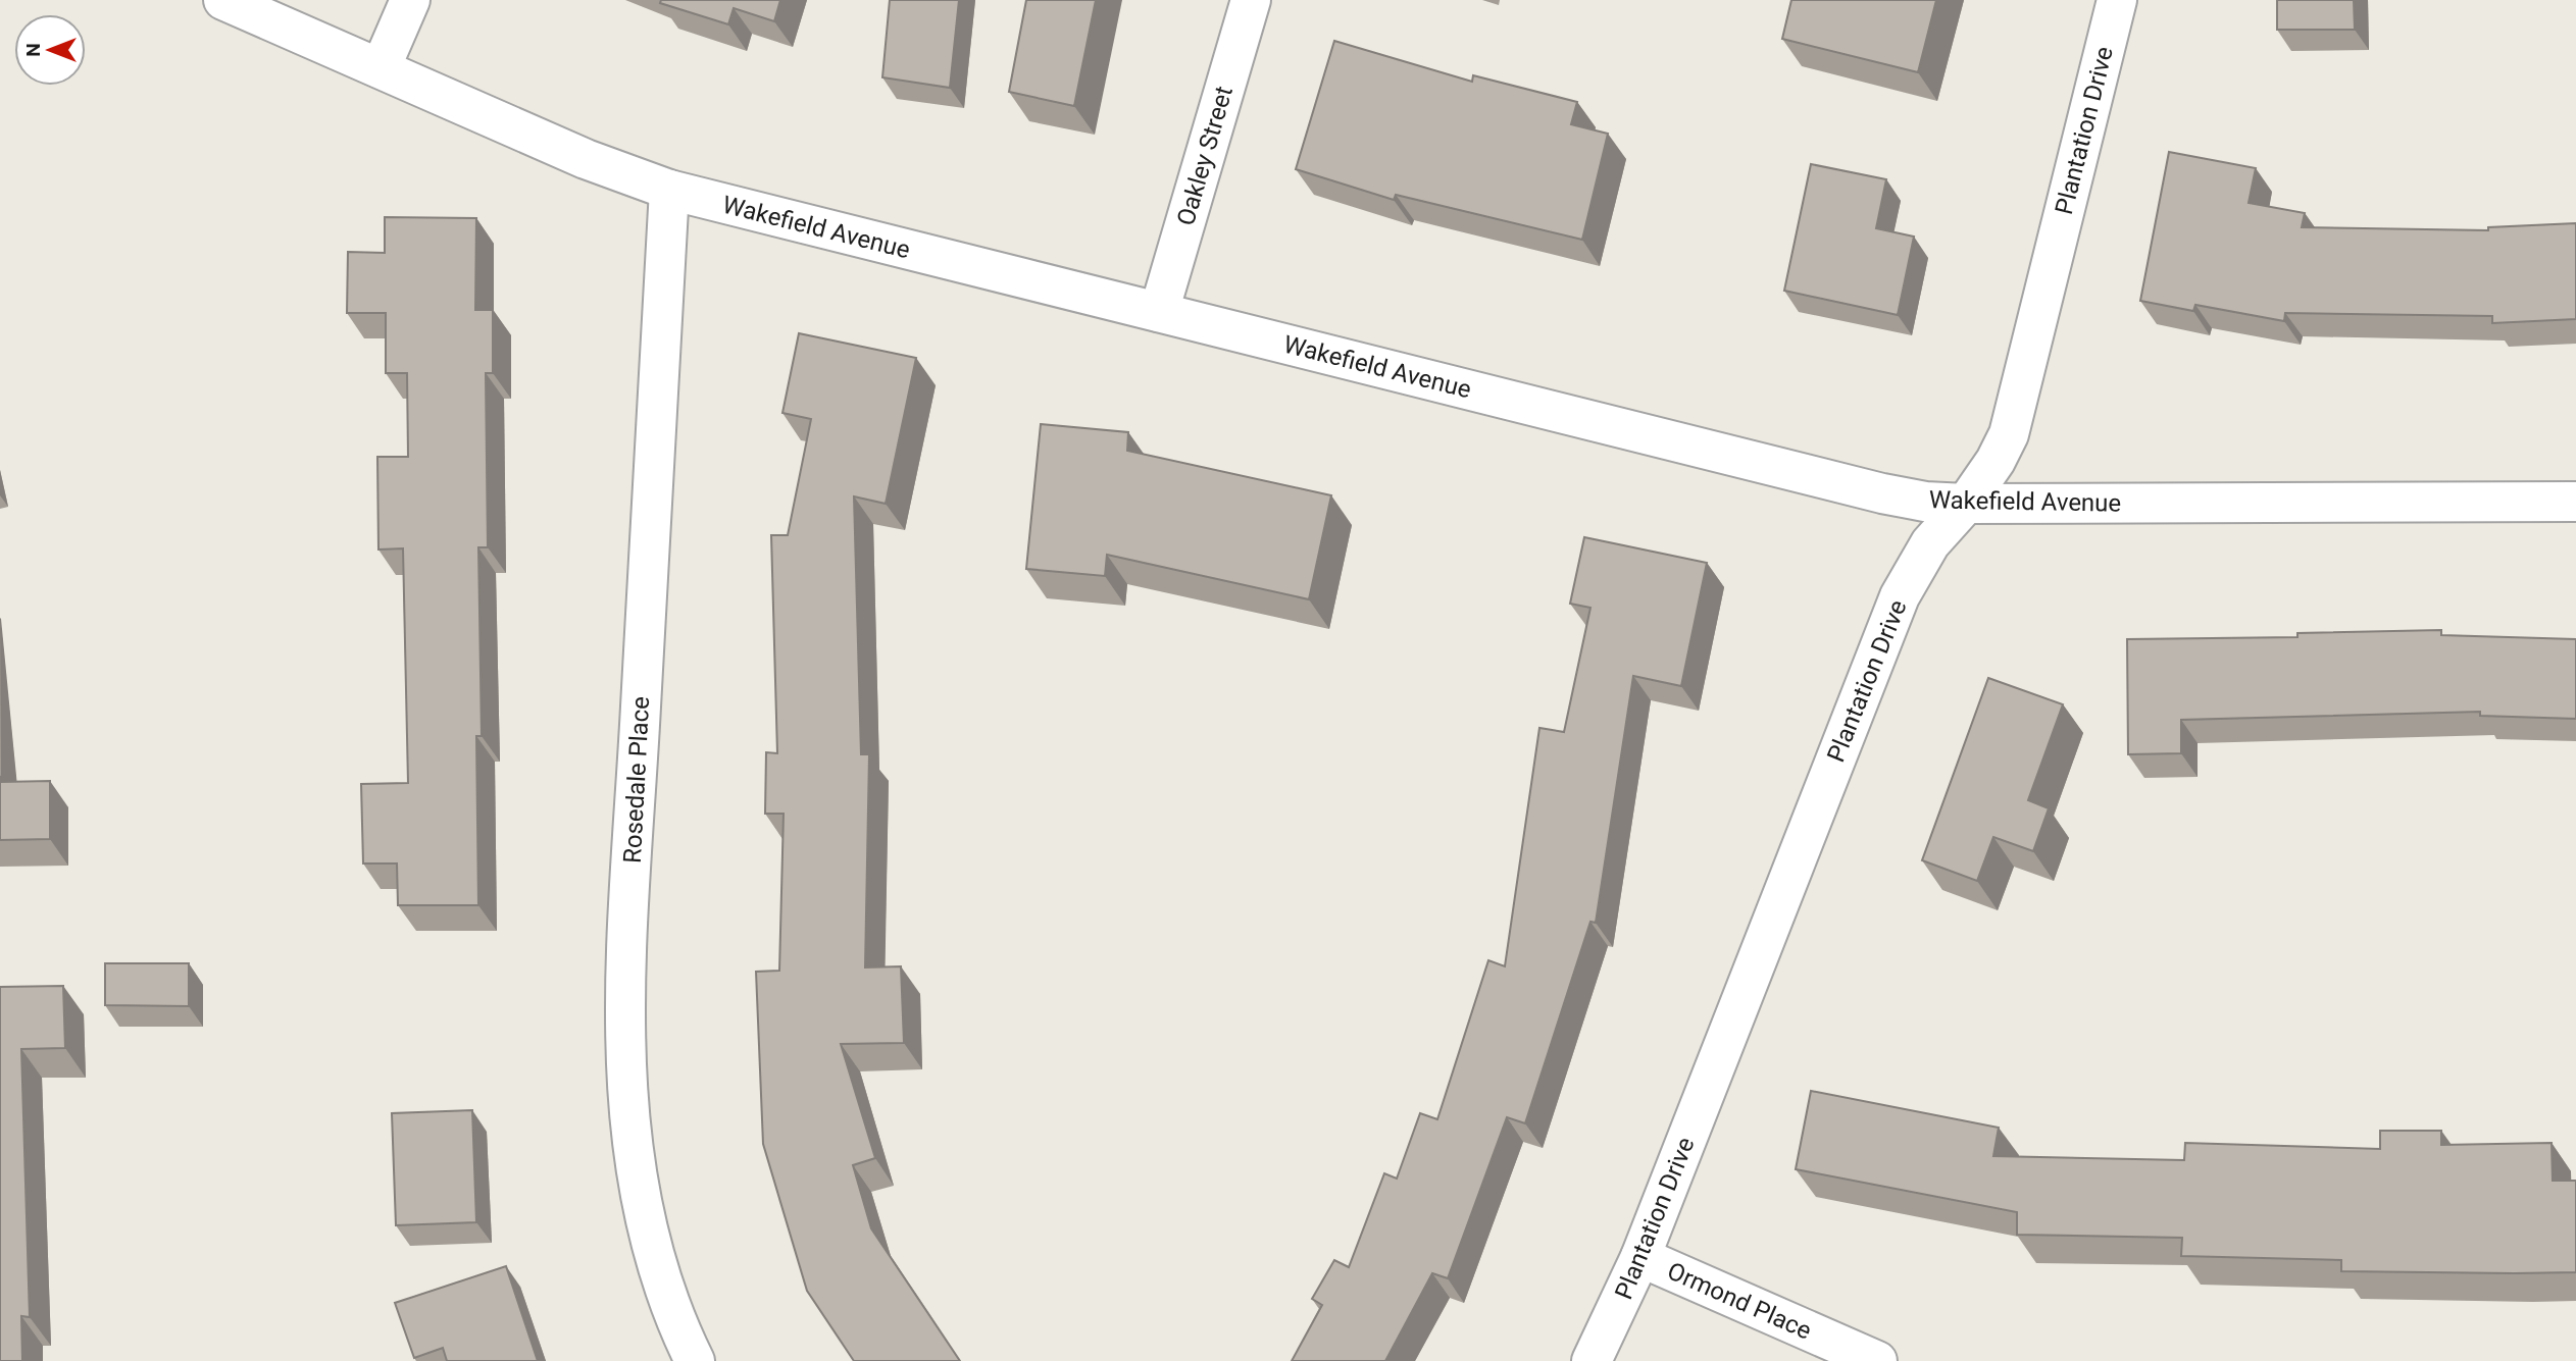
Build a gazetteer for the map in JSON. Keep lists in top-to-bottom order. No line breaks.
{"streets":{"street":["Plantation Drive","Oakley Street","Wakefield Avenue","Rosedale Place","Ormond Place"]},"crossings":[["Plantation Drive","Wakefield Avenue"],["Plantation Drive","Ormond Place"],["Oakley Street","Wakefield Avenue"],["Wakefield Avenue","Rosedale Place"]],"north":"left"}
